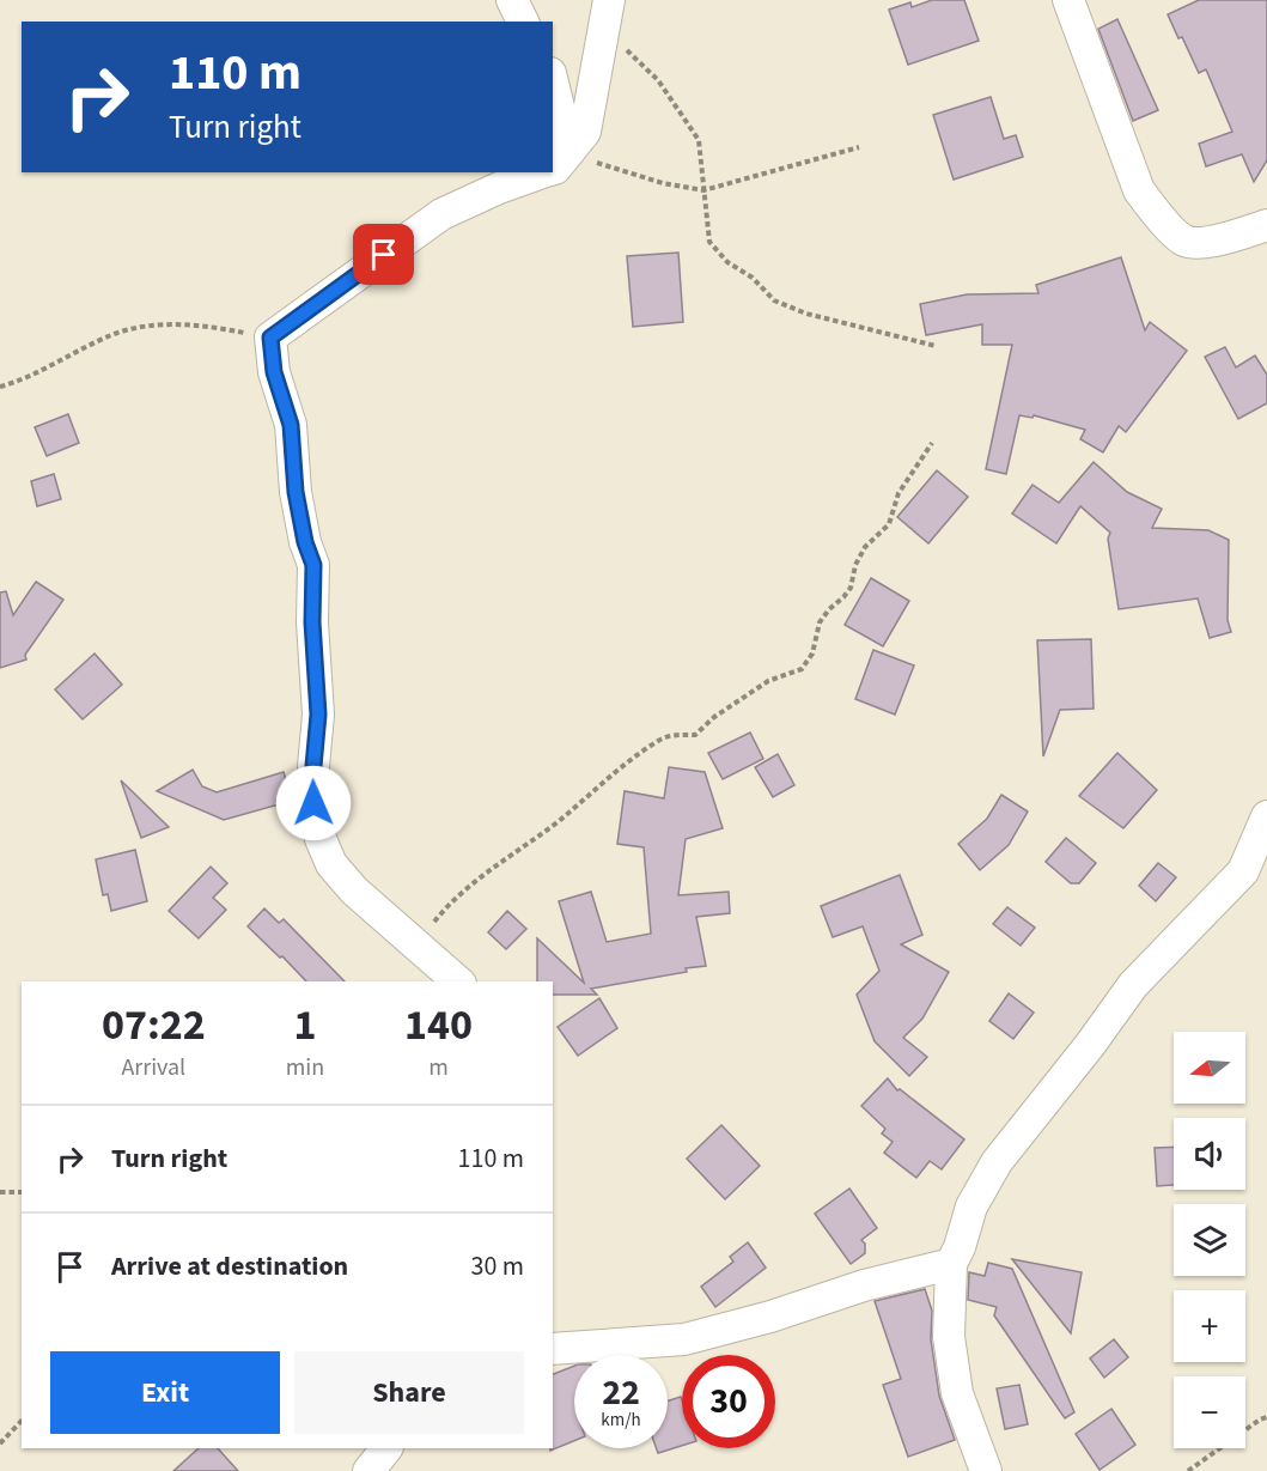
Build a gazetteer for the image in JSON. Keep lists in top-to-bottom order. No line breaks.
{"north":"left","page":{"turn":["110 m","Turn right"],"eta":["07:22","Arrival","1","min","140","m"],"map_buttons":["+","−"],"list":[{"name":"Turn right","value":"110 m"},{"name":"Arrive at destination","value":"30 m"}],"buttons":["Exit","Share"],"speed":"22 km/h","limit":"30"}}
